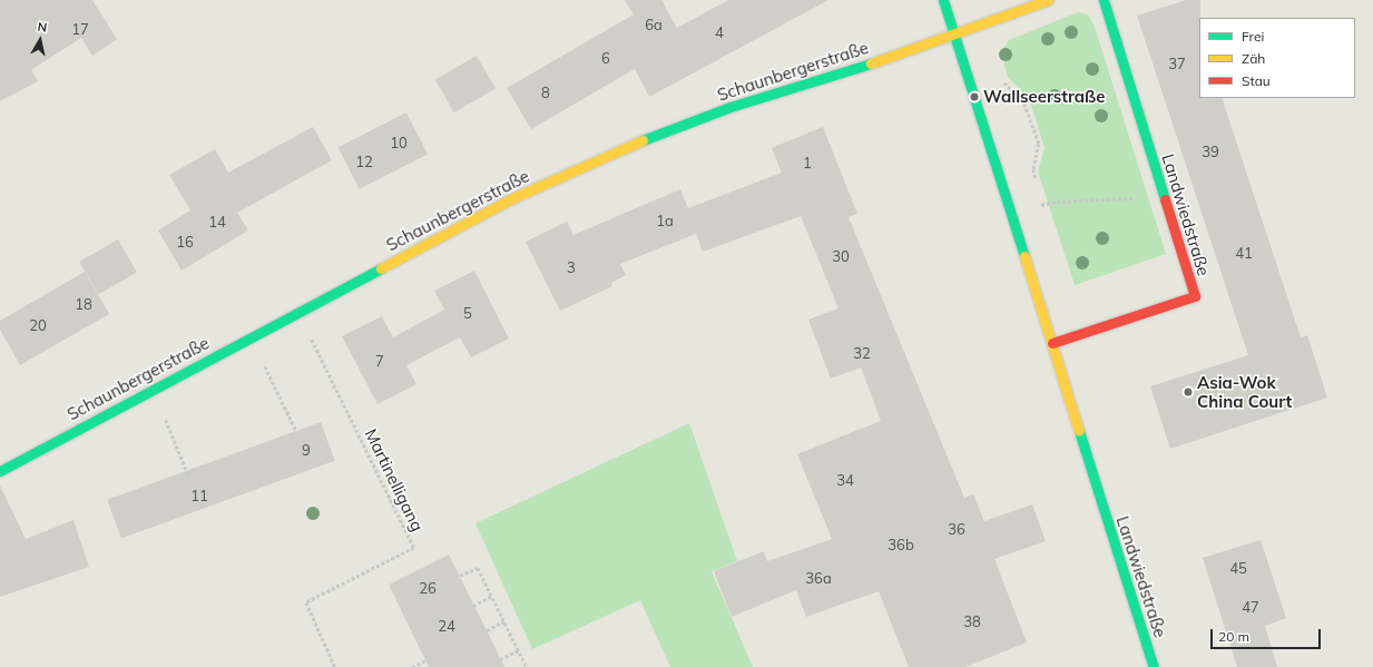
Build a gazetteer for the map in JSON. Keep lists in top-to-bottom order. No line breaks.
{"streets":{"street":["Schaunbergerstraße","Landwiedstraße"],"path":["Martinelligang"]},"crossings":[["Schaunbergerstraße","Landwiedstraße"],["Schaunbergerstraße","Martinelligang"]],"places":["Wallseerstraße","Asia-Wok China Court"],"house_numbers":["6a","17","4","6","37","8","10","39","12","1","1a","14","16","41","30","3","18","5","20","32","7","9","34","11","36","36b","45","36a","26","47","38","24"],"legend":["Frei","Zäh","Stau"],"scale_bar":"20 m","north":"top"}
